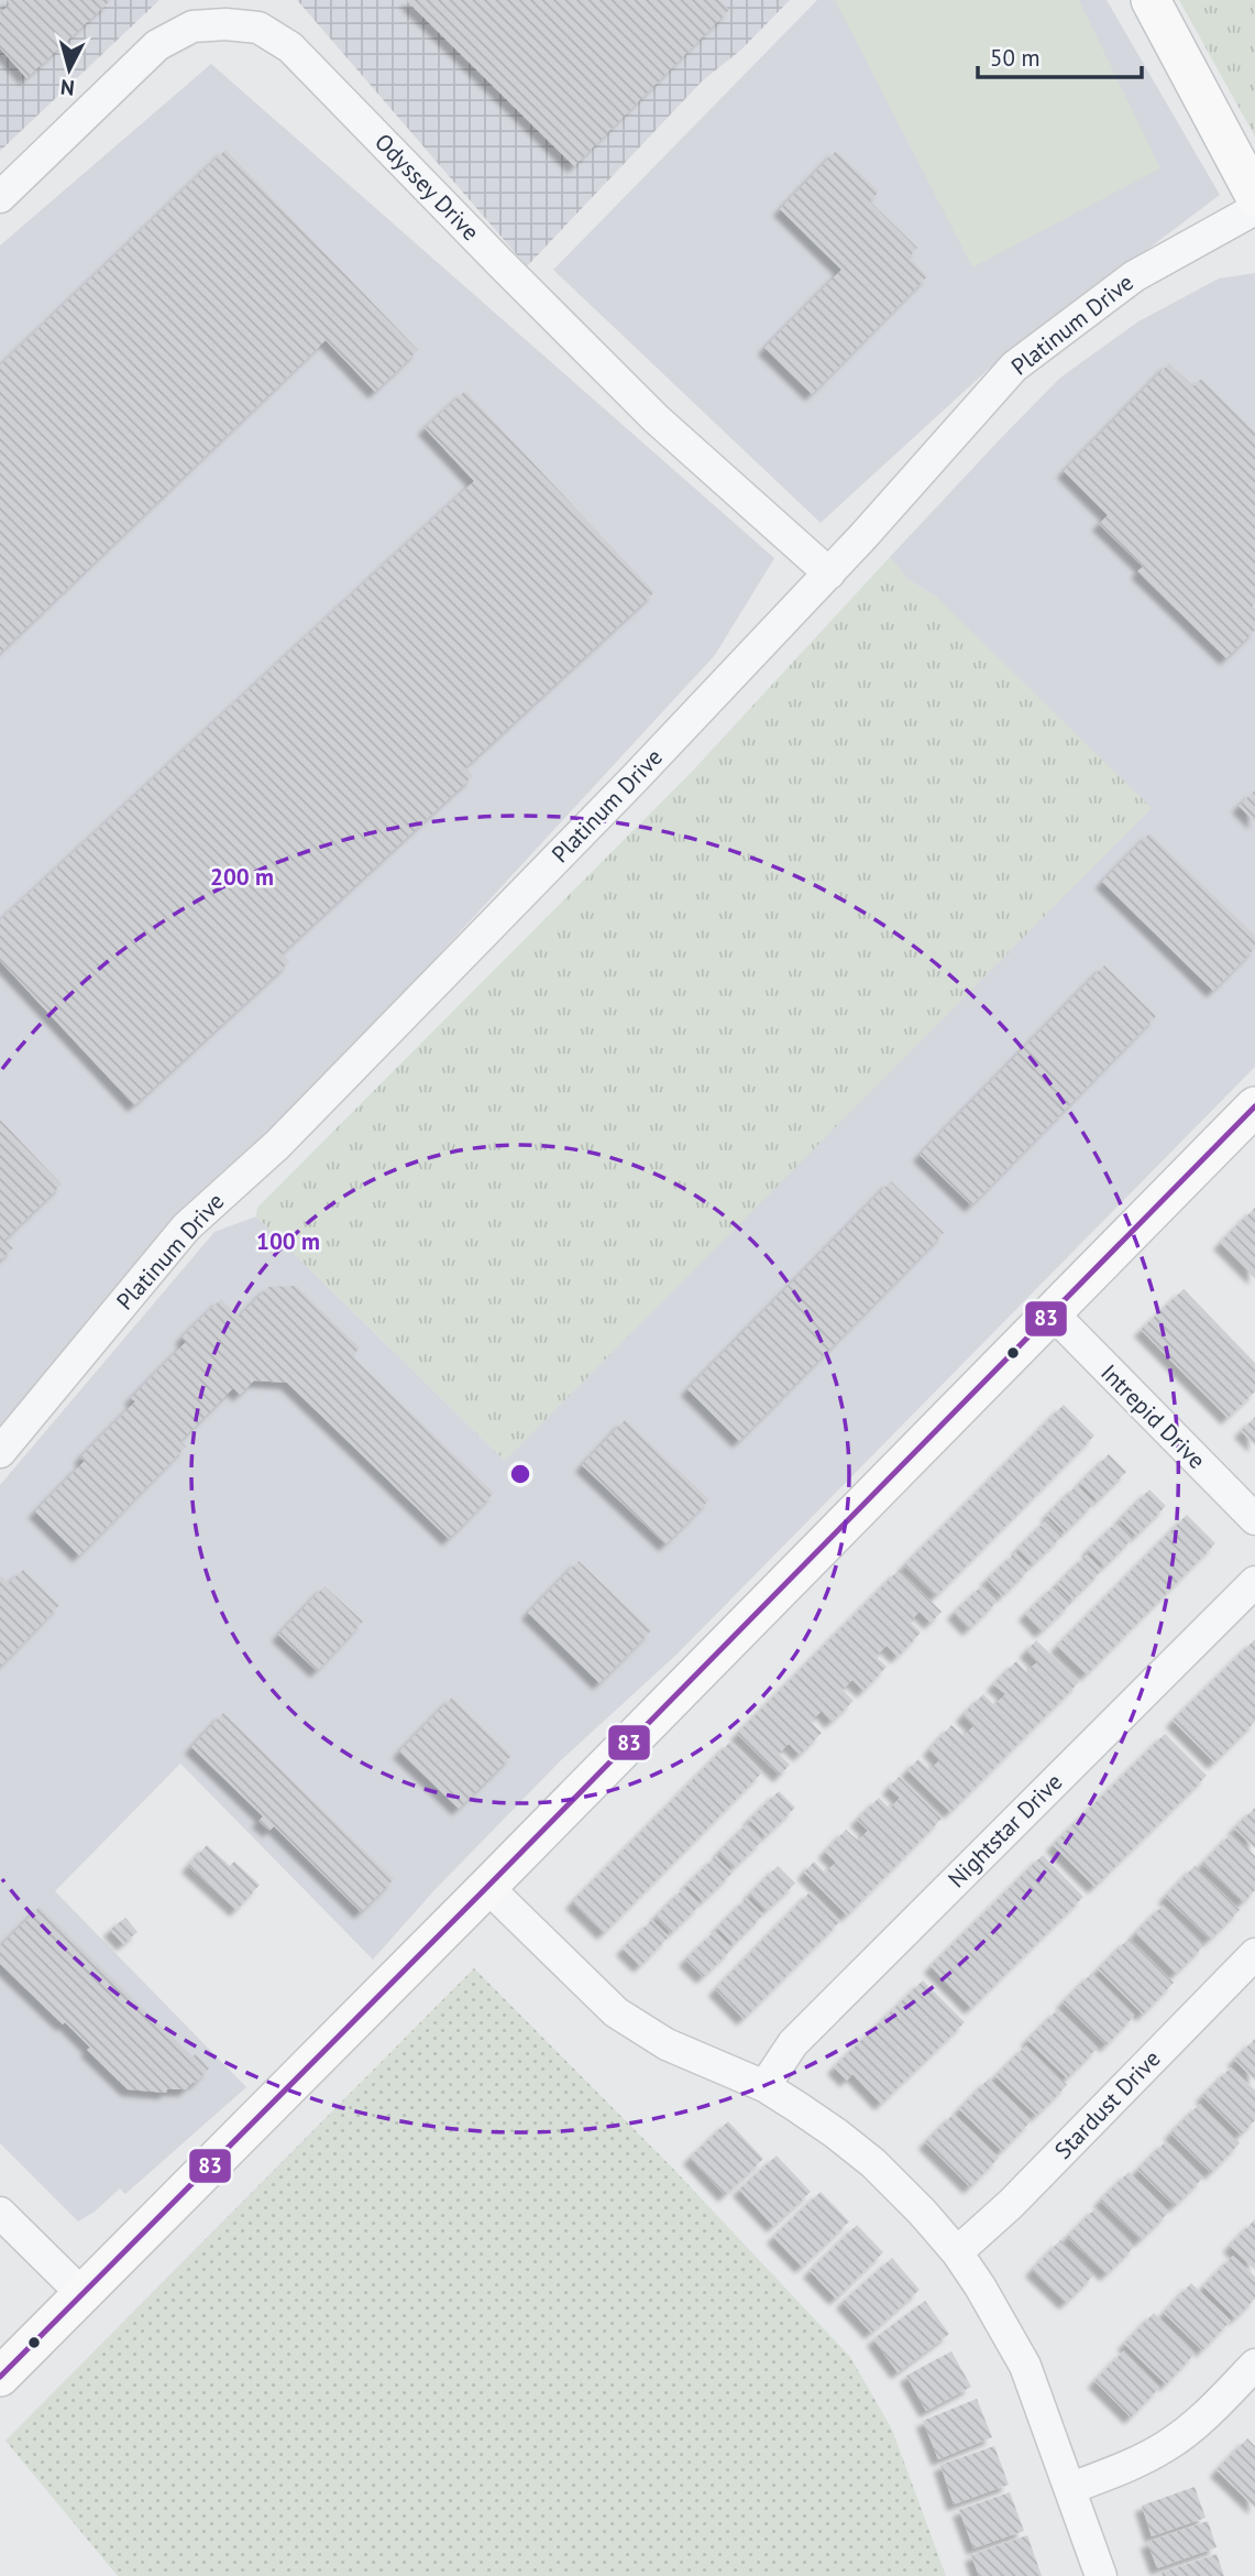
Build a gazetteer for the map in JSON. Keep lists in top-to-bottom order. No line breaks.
{"streets":{"street":["Odyssey Drive","Platinum Drive","Intrepid Drive","Nightstar Drive","Stardust Drive"]},"crossings":[["Odyssey Drive","Platinum Drive"]],"lines":["transit line 83"],"scale_bar":"50 m","north":"bottom","rings":["200 m","100 m"]}
